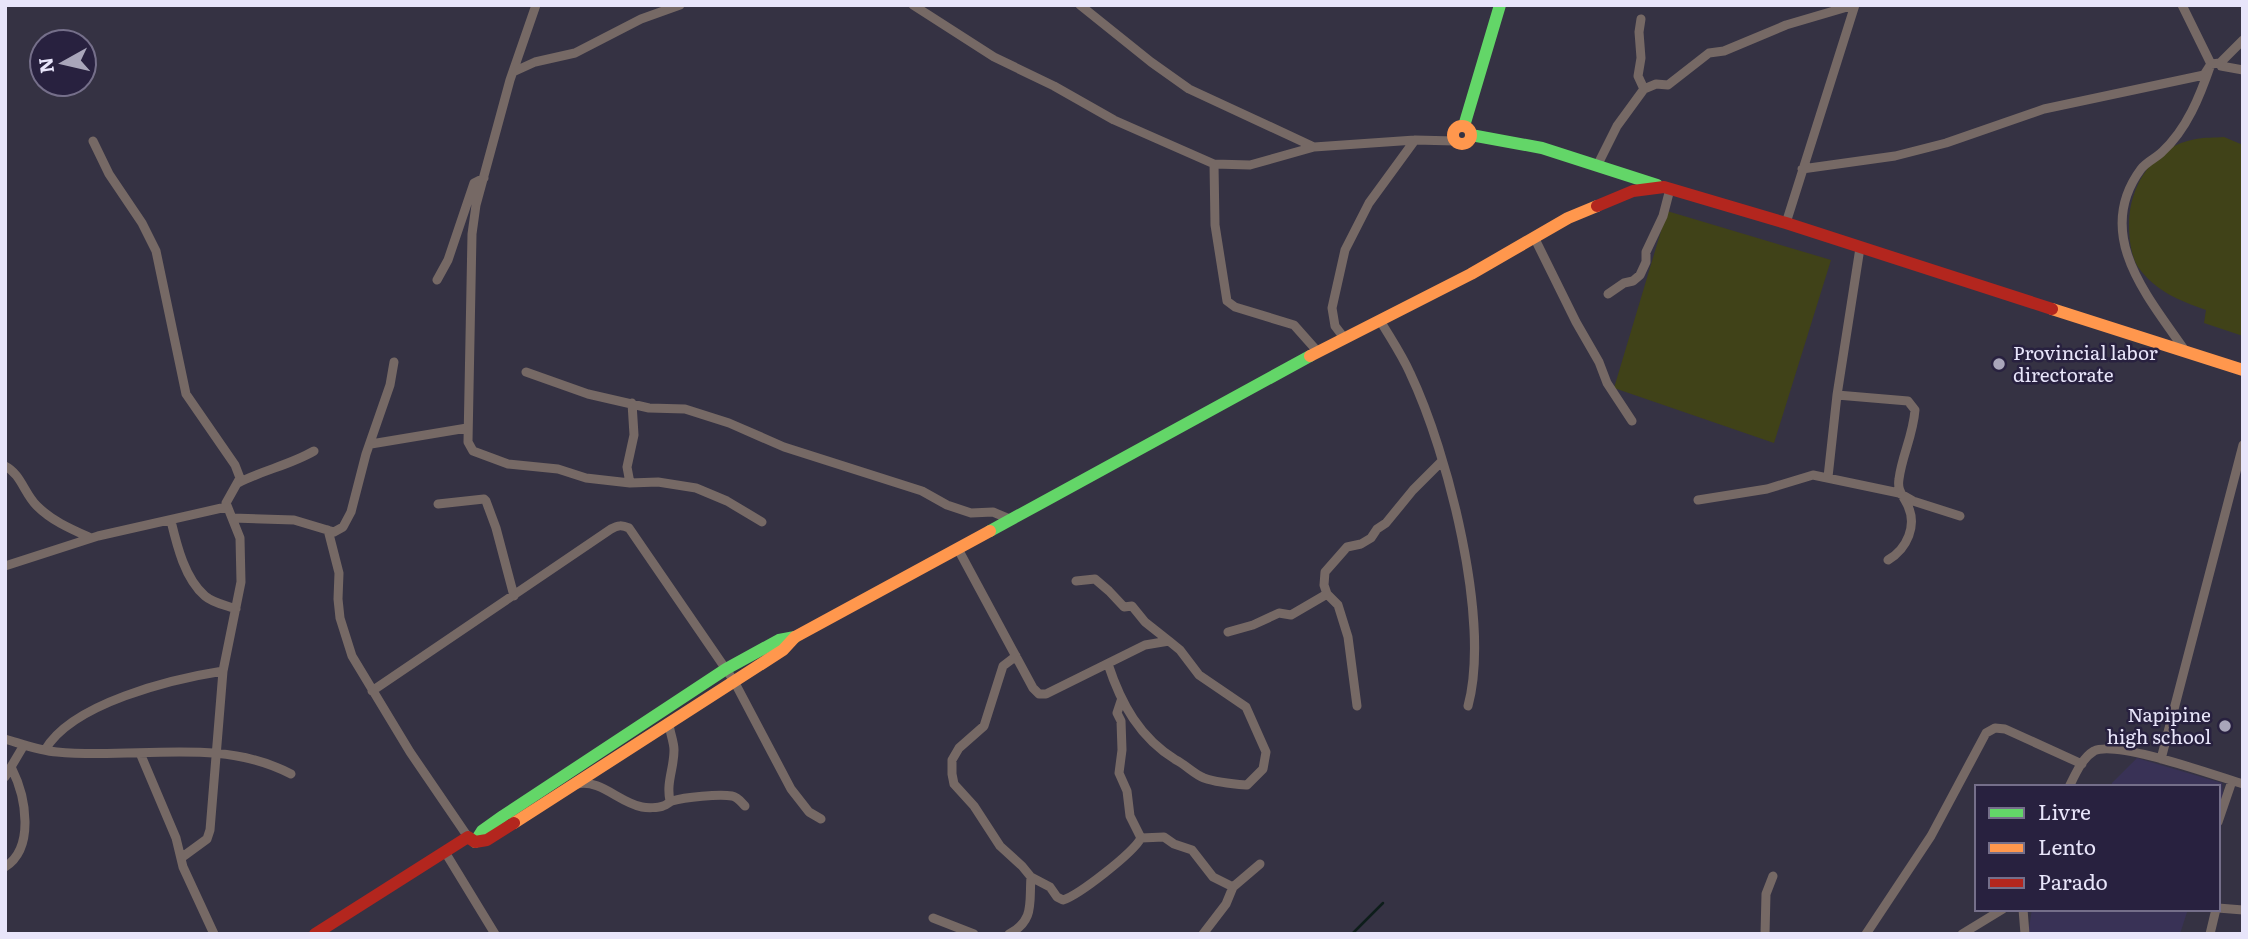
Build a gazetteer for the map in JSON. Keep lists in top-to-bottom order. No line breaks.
{"places":["Provincial labor directorate","Napipine high school"],"legend":["Livre","Lento","Parado"],"north":"left"}
